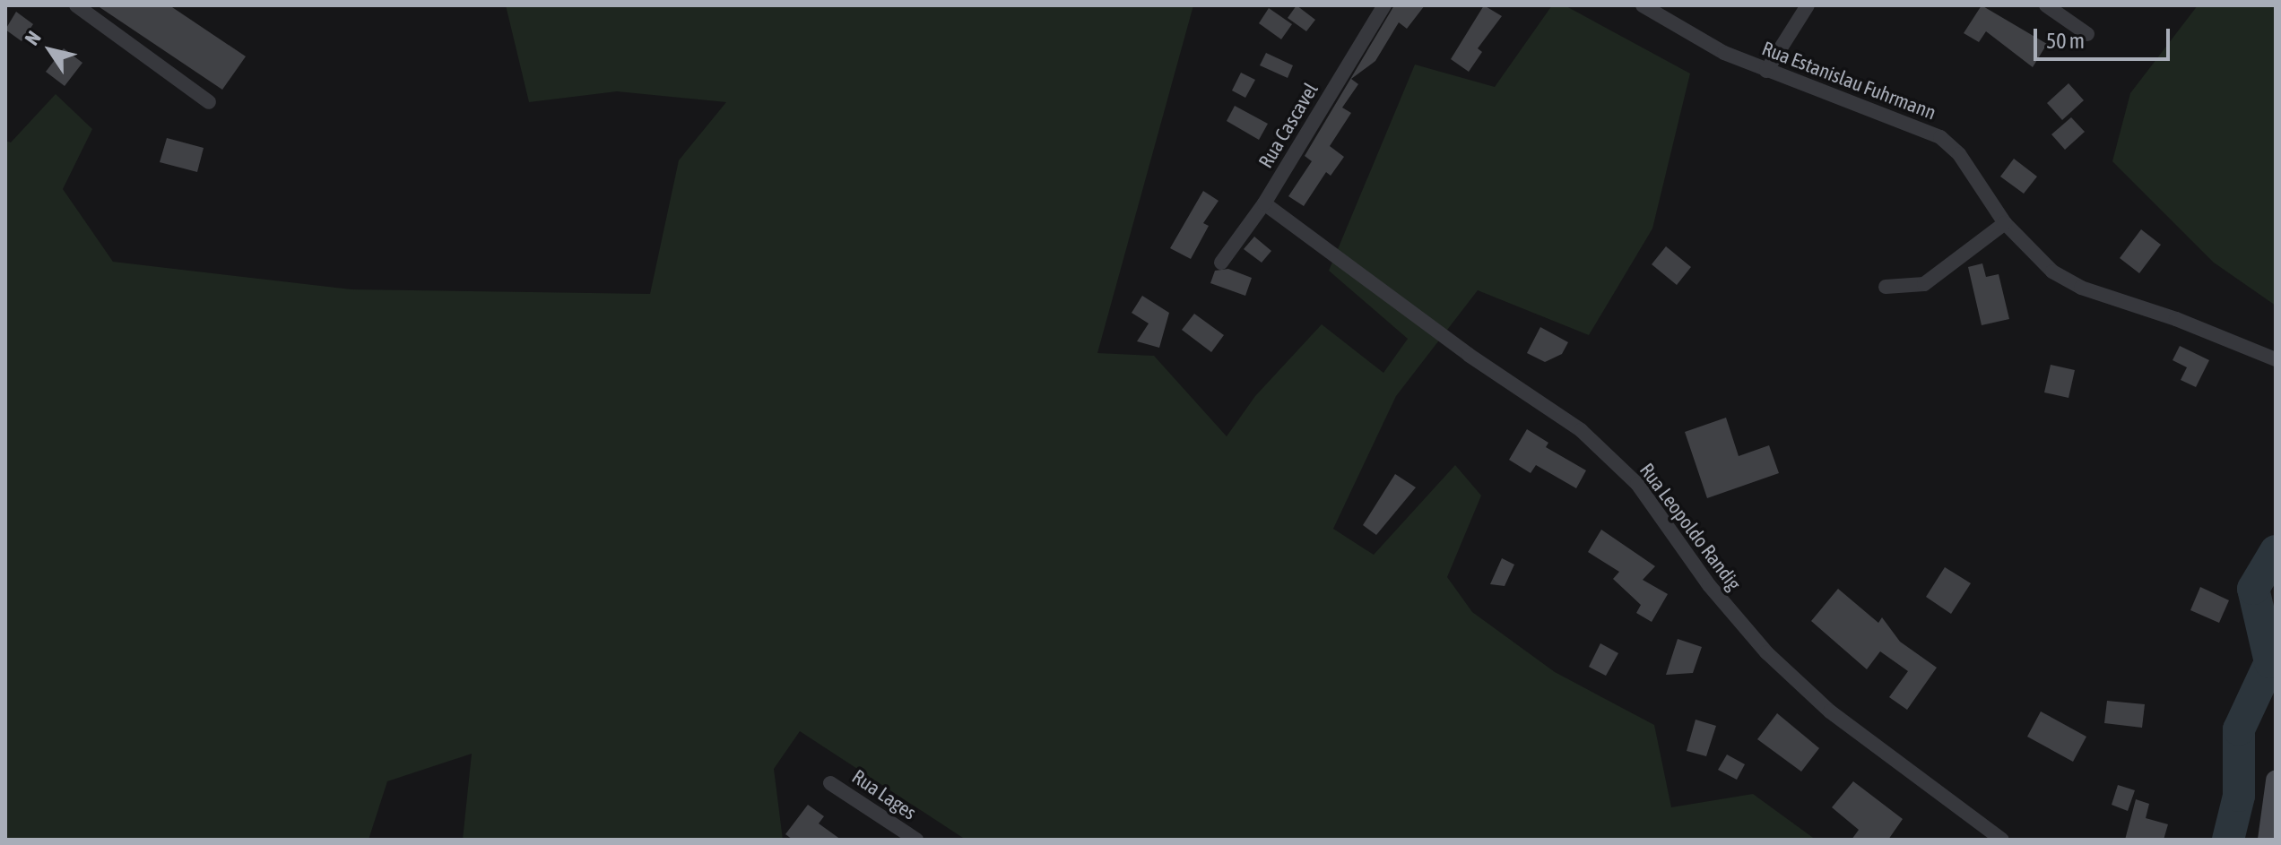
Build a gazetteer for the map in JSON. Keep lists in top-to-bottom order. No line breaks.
{"streets":{"street":["Rua Estanislau Fuhrmann","Rua Cascavel","Rua Leopoldo Randig","Rua Lages"]},"crossings":[["Rua Cascavel","Rua Leopoldo Randig"]],"scale_bar":"50 m","north":"top left"}
